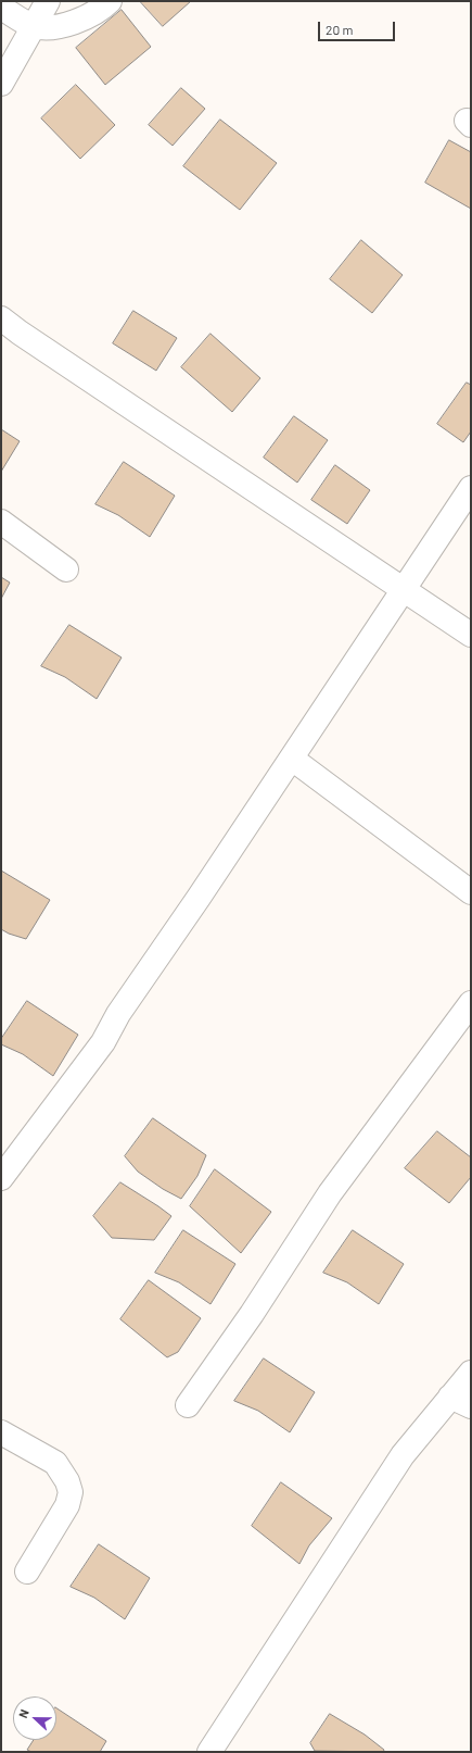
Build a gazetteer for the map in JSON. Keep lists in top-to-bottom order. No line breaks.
{"scale_bar":"20 m","north":"left"}
